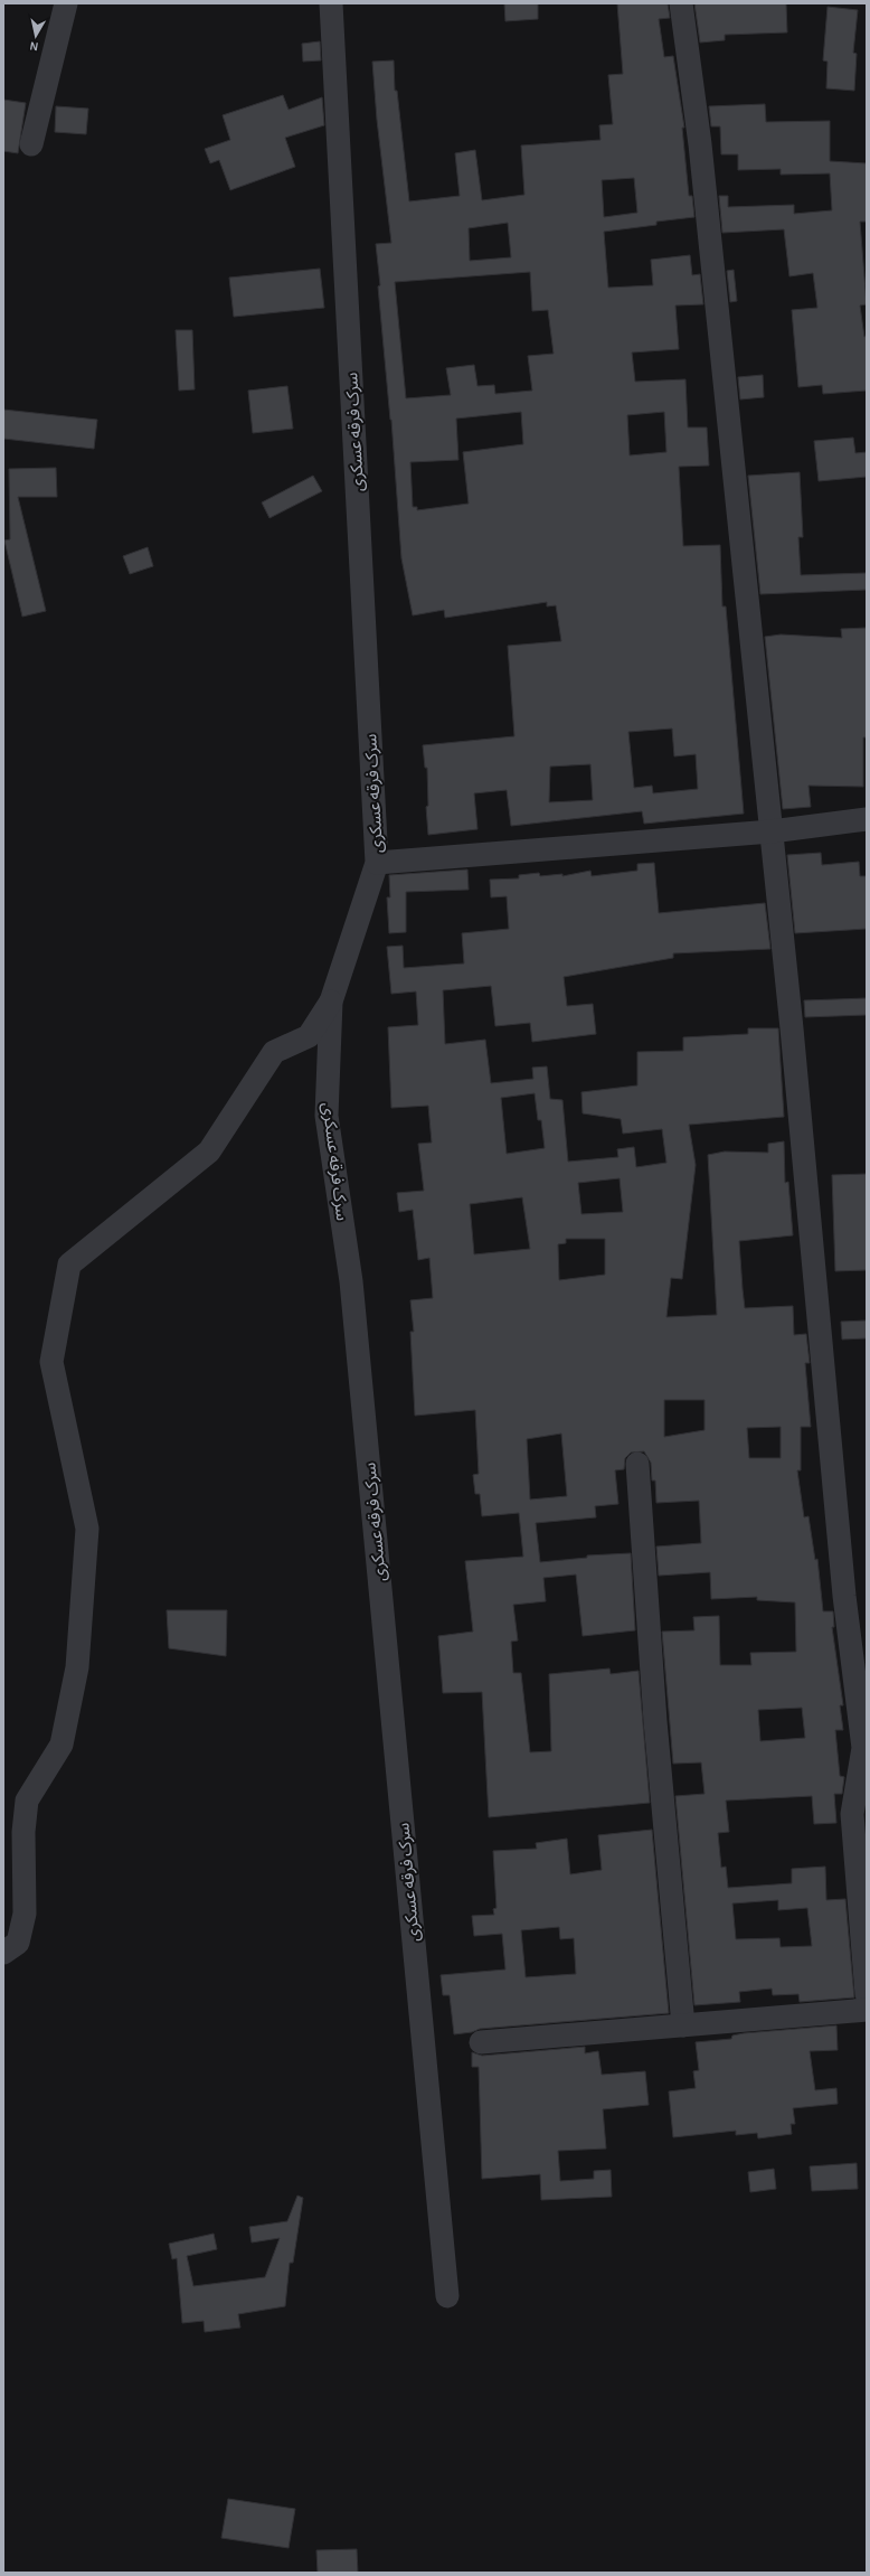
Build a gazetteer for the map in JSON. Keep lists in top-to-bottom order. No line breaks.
{"streets":{"street":["سرک فرقه عسکری"]},"north":"bottom"}
